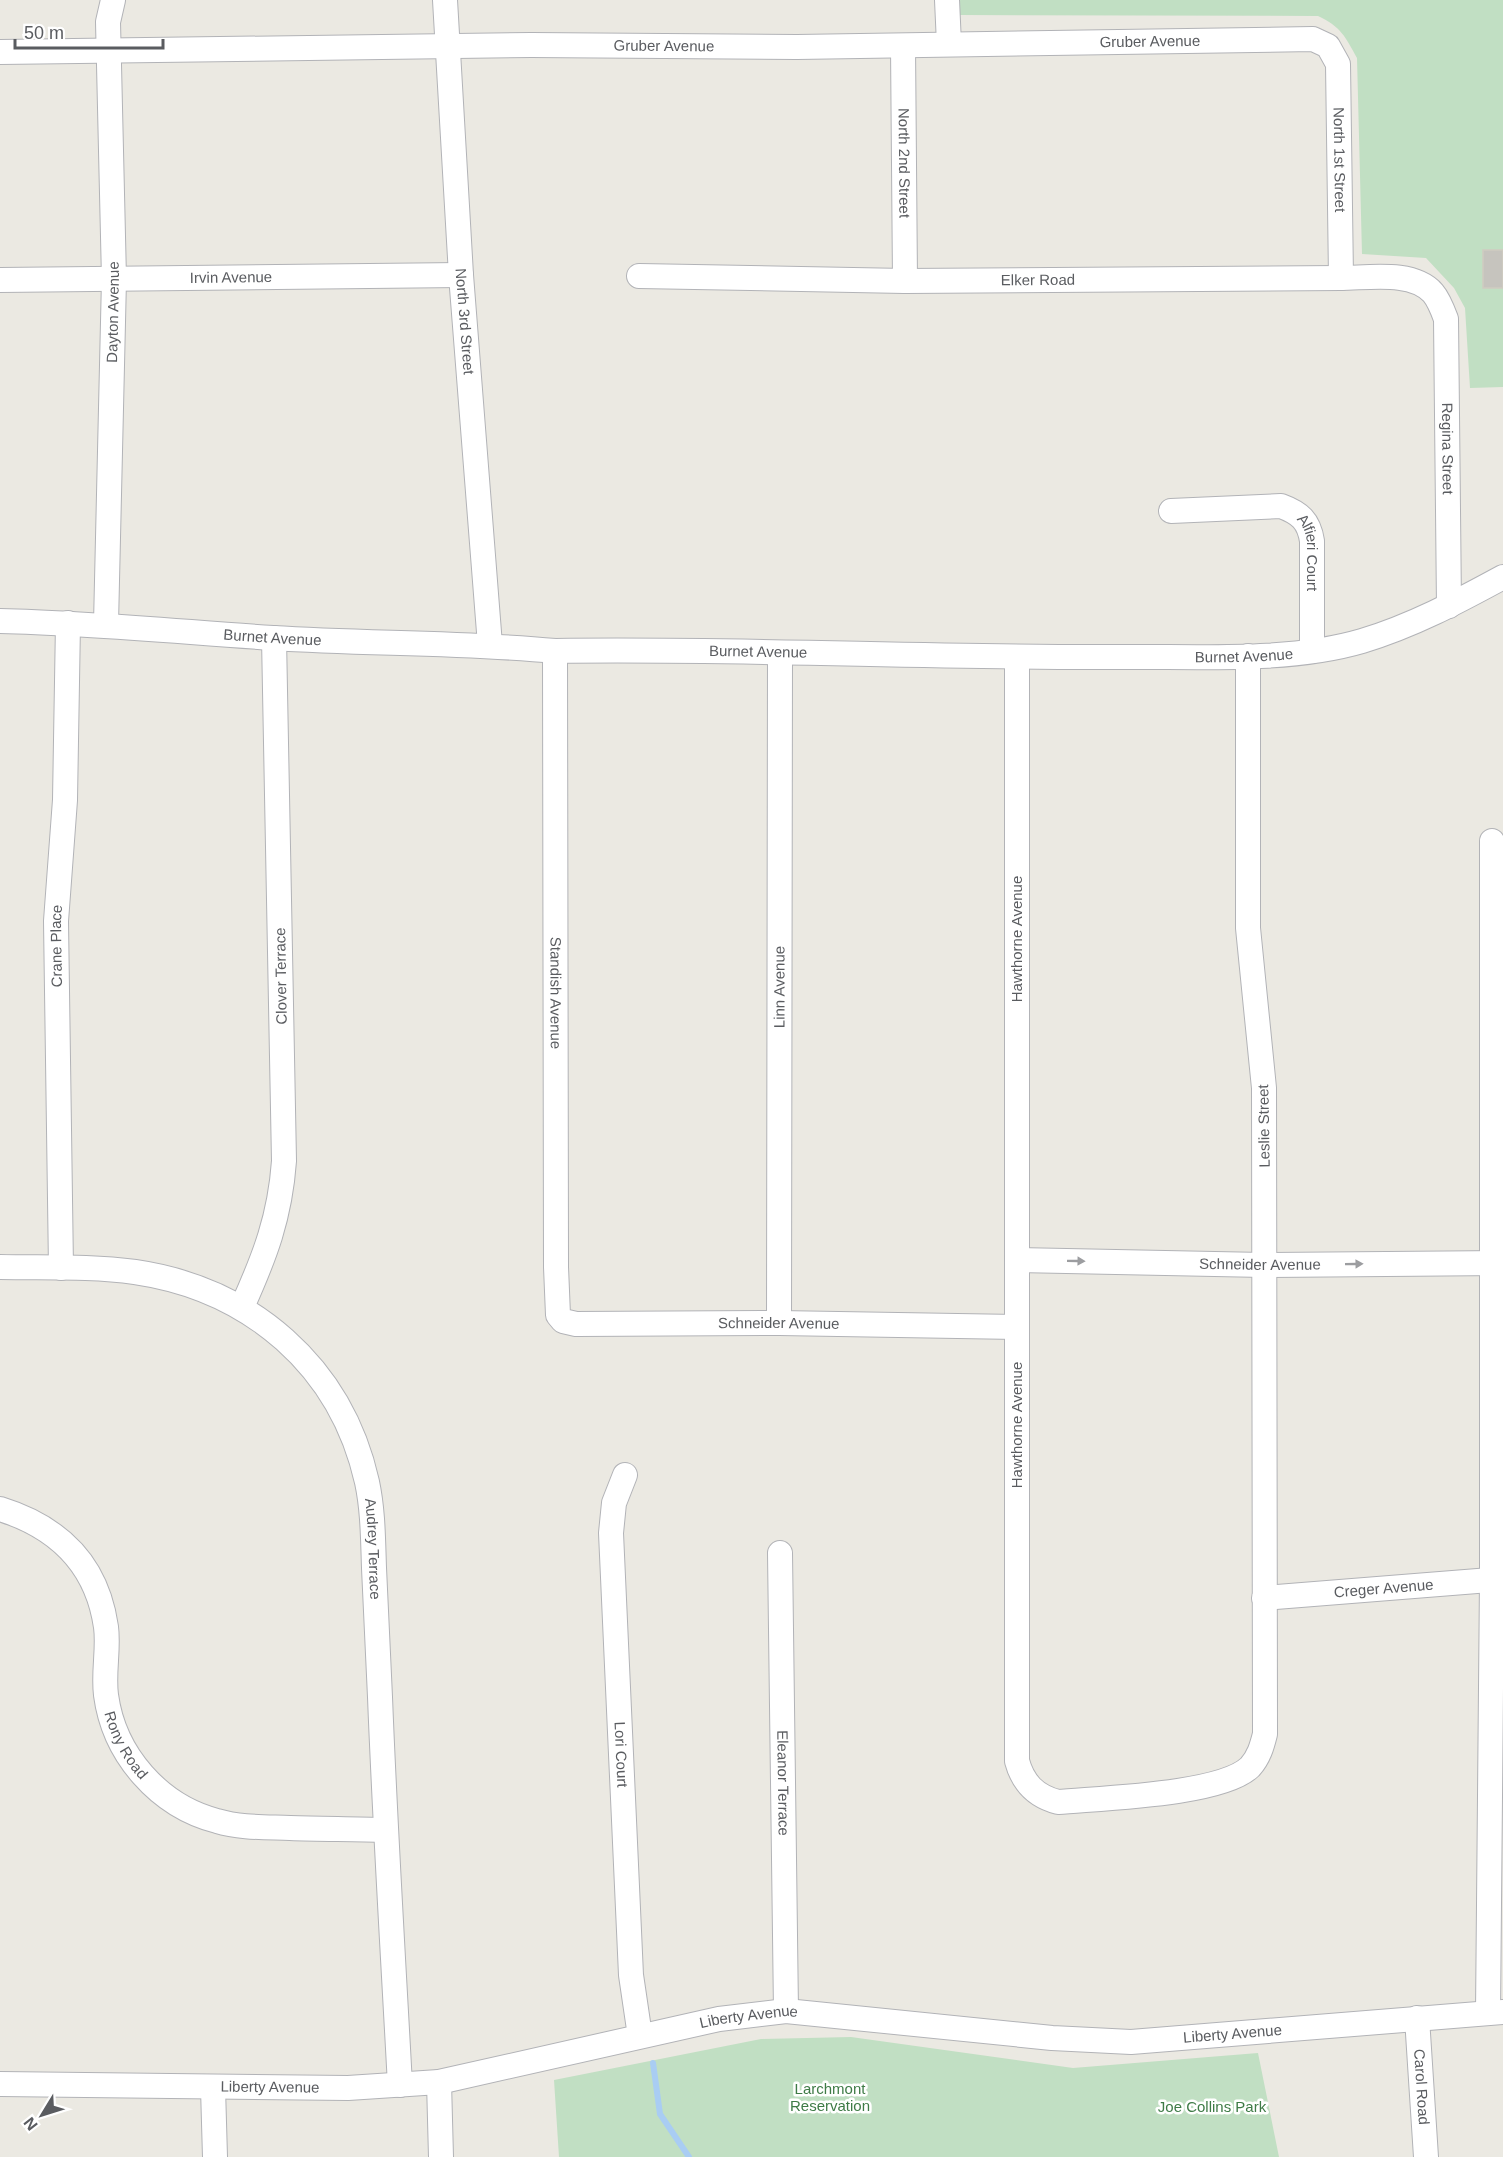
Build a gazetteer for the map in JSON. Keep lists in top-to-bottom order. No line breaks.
{"streets":{"street":["Gruber Avenue","North 1st Street","North 2nd Street","Irvin Avenue","Elker Road","Dayton Avenue","North 3rd Street","Regina Street","Alfieri Court","Burnet Avenue","Hawthorne Avenue","Crane Place","Clover Terrace","Linn Avenue","Standish Avenue","Leslie Street","Schneider Avenue","Audrey Terrace","Creger Avenue","Rony Road","Lori Court","Eleanor Terrace","Liberty Avenue","Carol Road"]},"crossings":[["Gruber Avenue","North 1st Street"],["Gruber Avenue","North 2nd Street"],["Gruber Avenue","Dayton Avenue"],["Gruber Avenue","North 3rd Street"],["North 1st Street","Elker Road"],["North 2nd Street","Elker Road"],["Irvin Avenue","Dayton Avenue"],["Irvin Avenue","North 3rd Street"],["Elker Road","Regina Street"],["Dayton Avenue","Burnet Avenue"],["North 3rd Street","Burnet Avenue"],["Regina Street","Burnet Avenue"],["Alfieri Court","Burnet Avenue"],["Burnet Avenue","Hawthorne Avenue"],["Burnet Avenue","Crane Place"],["Burnet Avenue","Clover Terrace"],["Burnet Avenue","Linn Avenue"],["Burnet Avenue","Standish Avenue"],["Burnet Avenue","Leslie Street"],["Hawthorne Avenue","Leslie Street"],["Hawthorne Avenue","Schneider Avenue"],["Hawthorne Avenue","Creger Avenue"],["Crane Place","Audrey Terrace"],["Clover Terrace","Audrey Terrace"],["Linn Avenue","Schneider Avenue"],["Standish Avenue","Schneider Avenue"],["Leslie Street","Schneider Avenue"],["Leslie Street","Creger Avenue"],["Audrey Terrace","Rony Road"],["Audrey Terrace","Liberty Avenue"],["Lori Court","Liberty Avenue"],["Eleanor Terrace","Liberty Avenue"],["Liberty Avenue","Carol Road"]],"one_way":["Schneider Avenue"],"parks":["Larchmont Reservation","Joe Collins Park"],"scale_bar":"50 m","north":"bottom left"}
